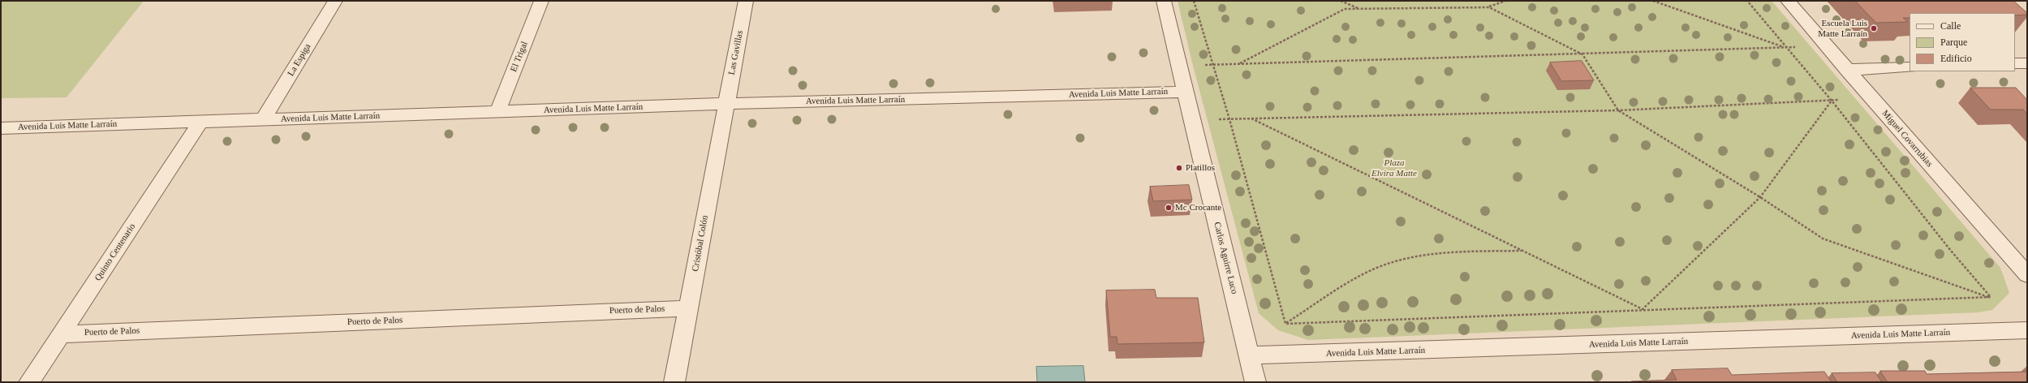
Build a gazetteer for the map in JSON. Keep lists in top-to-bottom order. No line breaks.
{"streets":{"street":["Las Gavillas","El Trigal","La Espiga","Avenida Luis Matte Larraín","Miguel Covarrubias","Cristóbal Colón","Quinto Centenario","Carlos Aguirre Luco","Puerto de Palos"]},"crossings":[["Las Gavillas","Avenida Luis Matte Larraín"],["Las Gavillas","Cristóbal Colón"],["El Trigal","Avenida Luis Matte Larraín"],["La Espiga","Avenida Luis Matte Larraín"],["Avenida Luis Matte Larraín","Cristóbal Colón"],["Avenida Luis Matte Larraín","Quinto Centenario"],["Avenida Luis Matte Larraín","Carlos Aguirre Luco"],["Cristóbal Colón","Puerto de Palos"],["Quinto Centenario","Puerto de Palos"]],"parks":["Plaza Elvira Matte"],"places":["Escuela Luis Matte Larraín","Platillos","Mc Crocante"],"legend":["Calle","Parque","Edificio"]}
